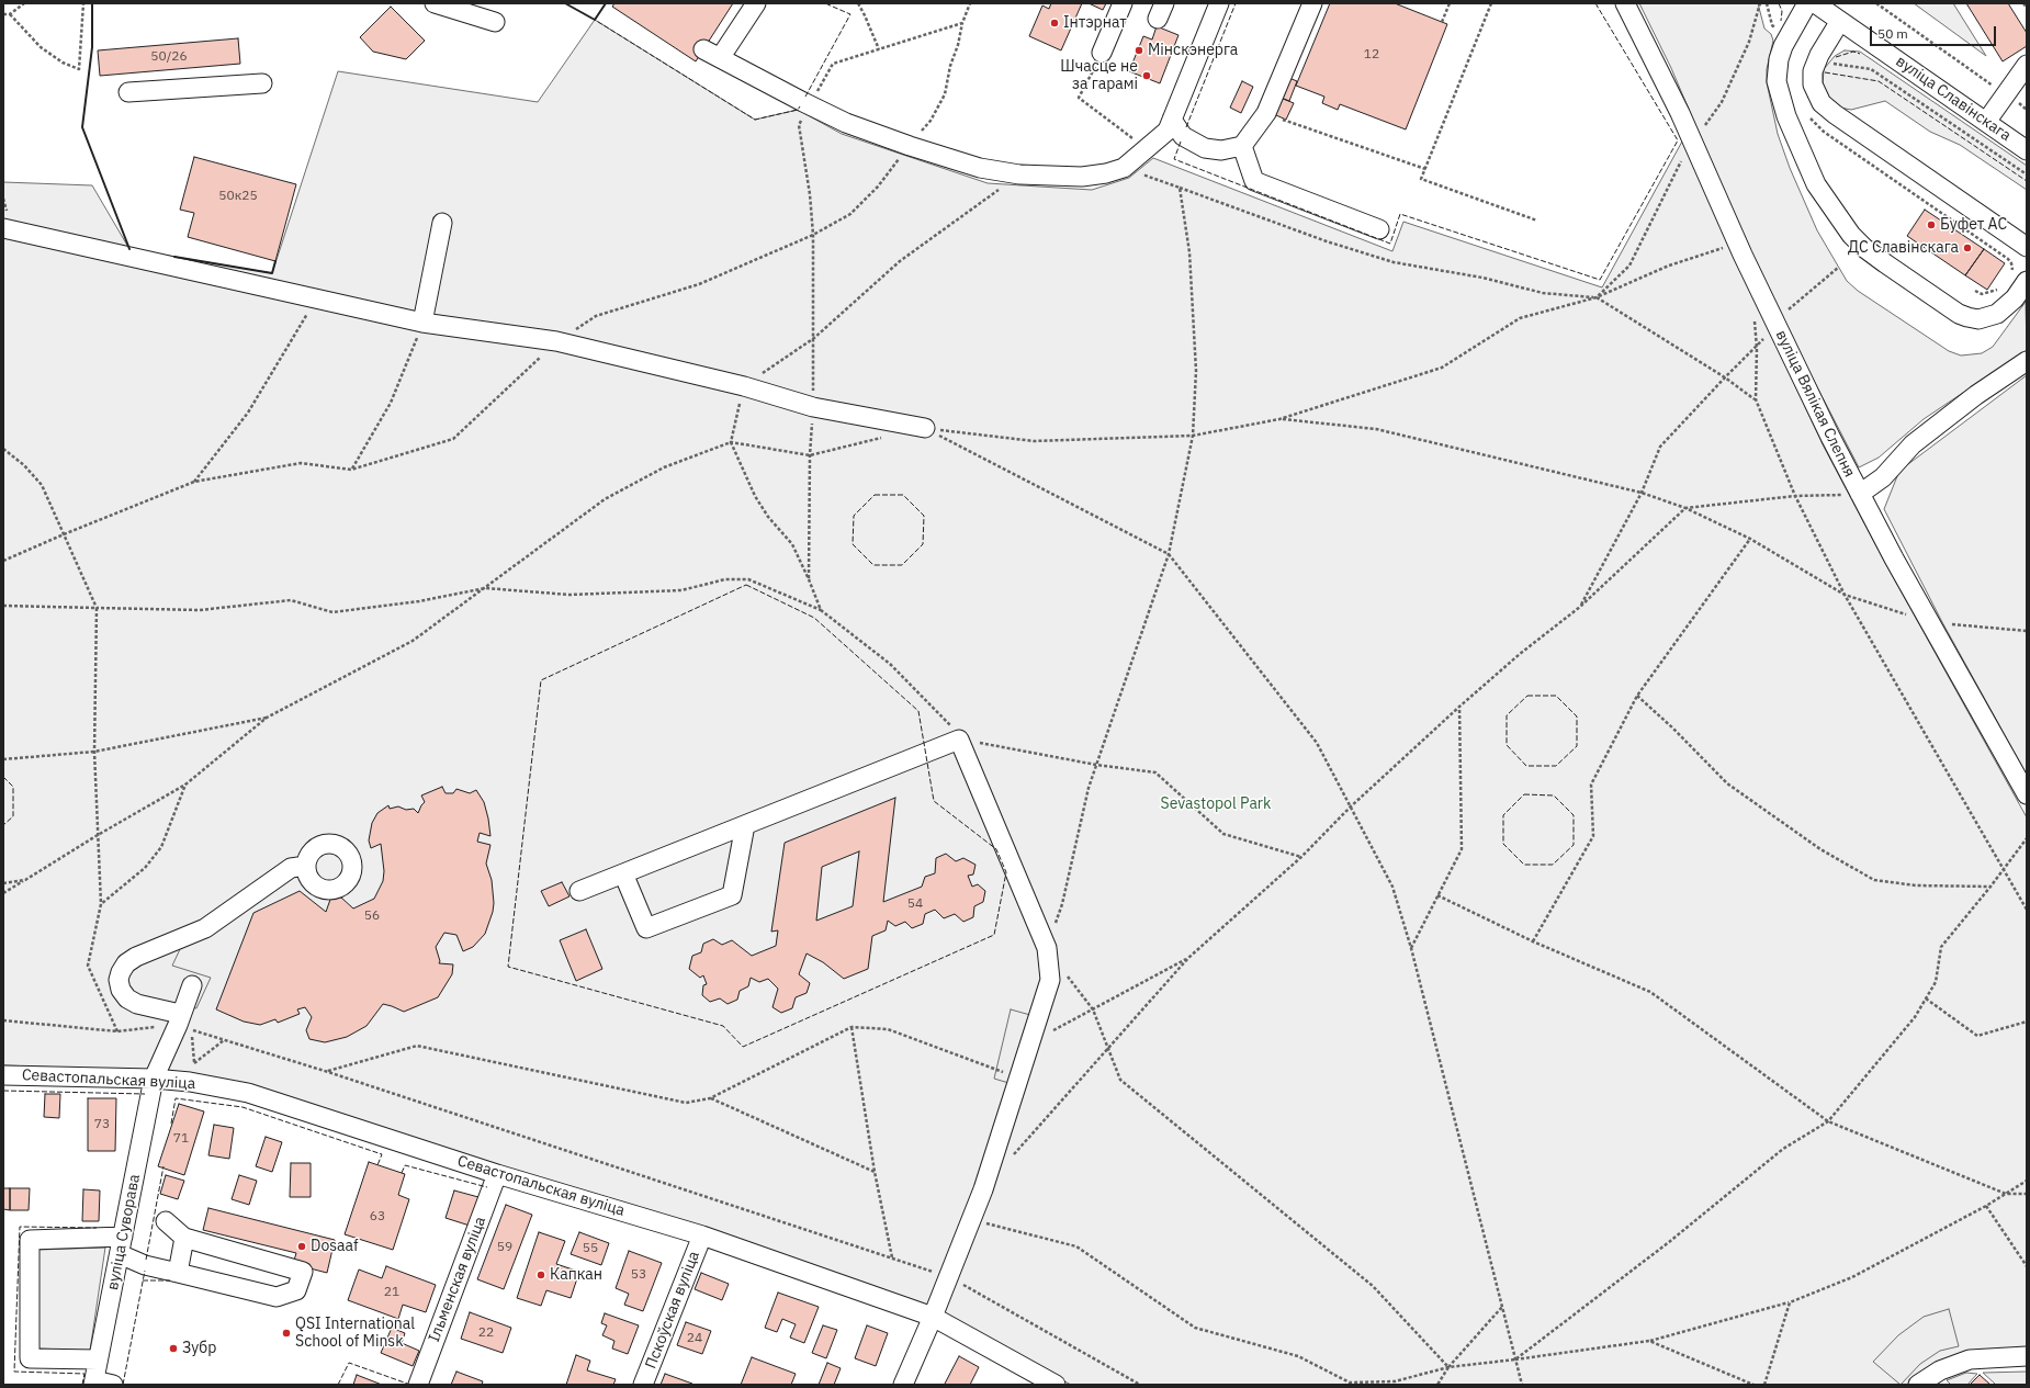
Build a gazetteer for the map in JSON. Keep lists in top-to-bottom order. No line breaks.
{"streets":{"street":["вуліца Славінскага","вуліца Вялікая Слепня","Севастопальская вуліца","вуліца Суворава","Ільменская вуліца","Пскоўская вуліца"]},"crossings":[["Севастопальская вуліца","вуліца Суворава"],["Севастопальская вуліца","Ільменская вуліца"],["Севастопальская вуліца","Пскоўская вуліца"]],"parks":["Sevastopol Park"],"places":["Інтэрнат","Мінскэнерга","Шчасце не за гарамі","Буфет АС","ДС Славінскага","Dosaaf","Капкан","QSI International School of Minsk","Зубр"],"house_numbers":["12","50/26","50к25","54","56","73","71","63","59","55","53","21","22","24"],"scale_bar":"50 m"}
